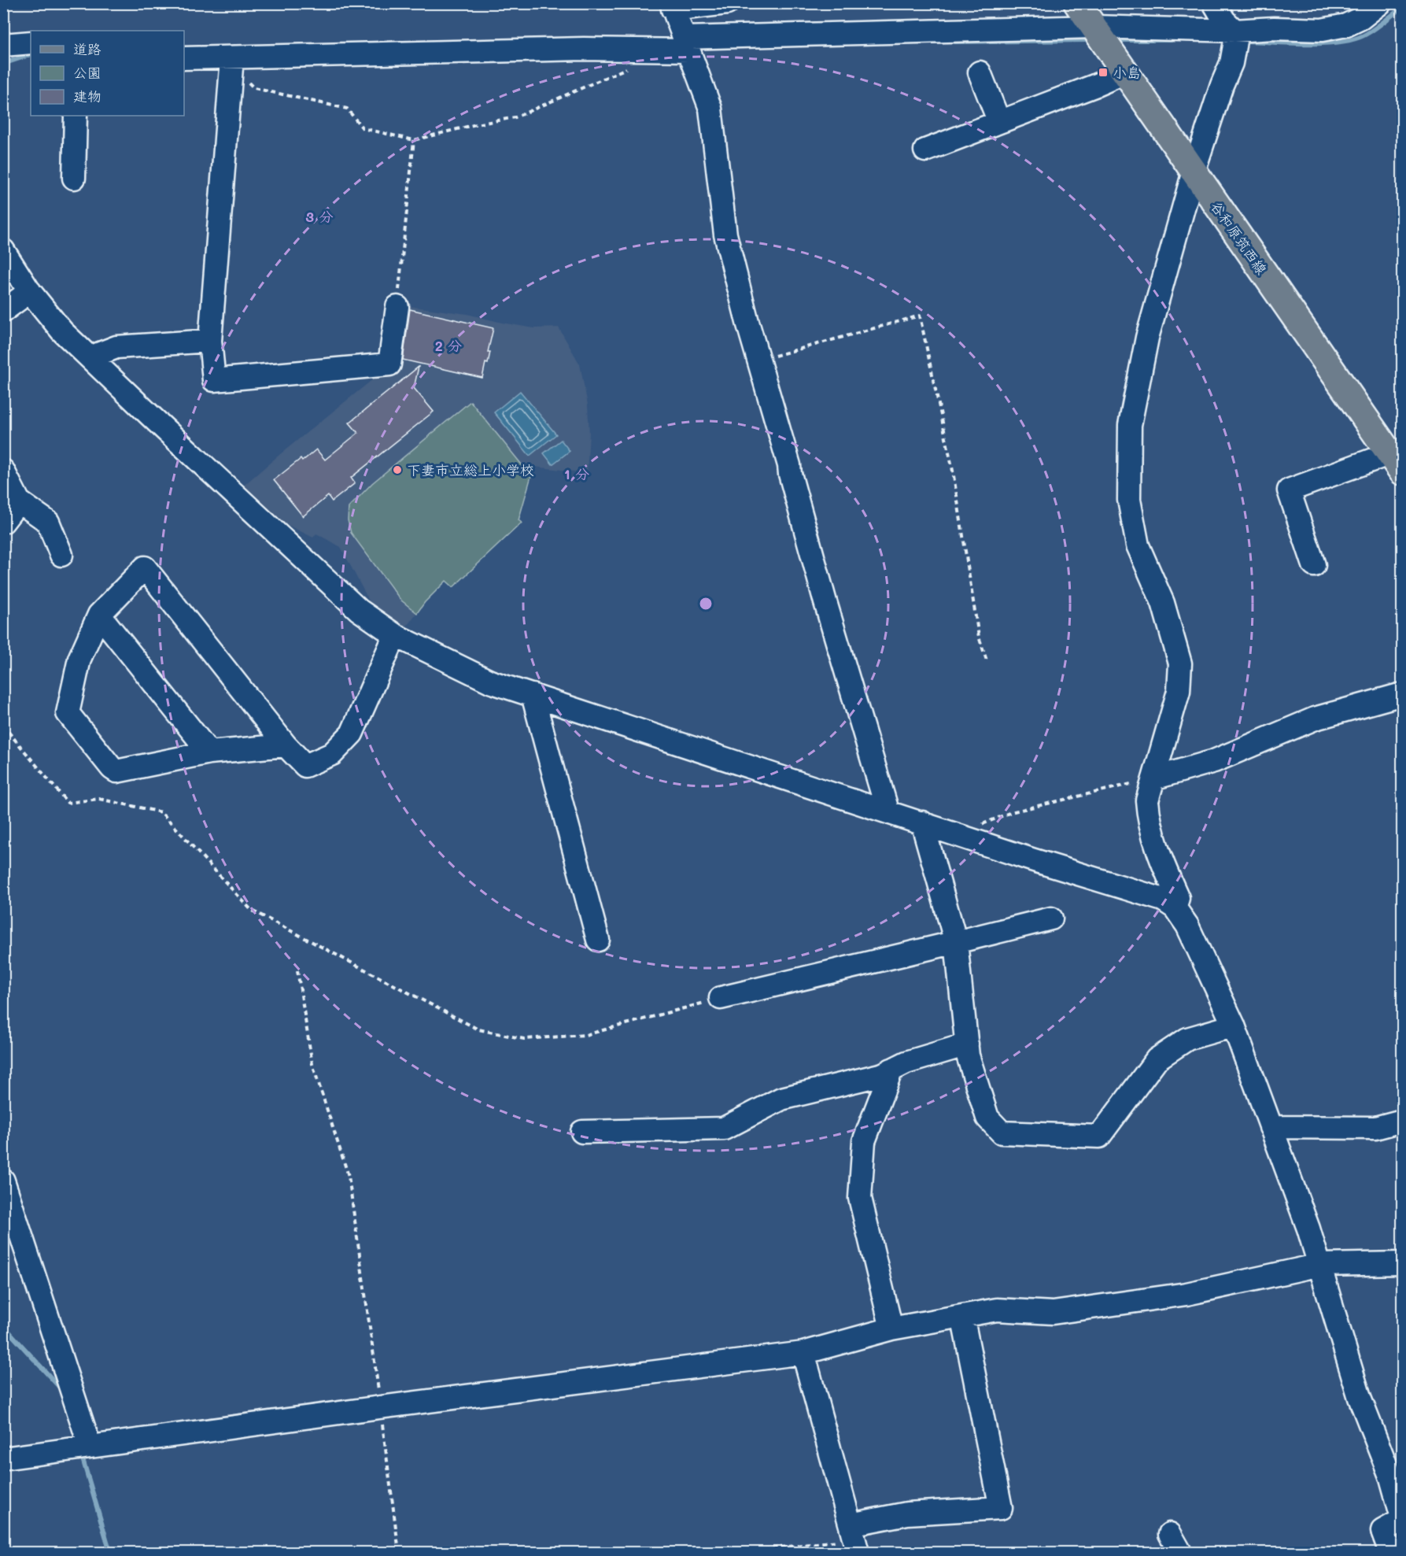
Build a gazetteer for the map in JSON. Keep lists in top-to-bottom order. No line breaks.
{"streets":{"main road":["谷和原筑西線"]},"places":{"transit":["小島"],"other":["下妻市立総上小学校"]},"legend":["道路","公園","建物"],"rings":["3 分","2 分","1 分"]}
